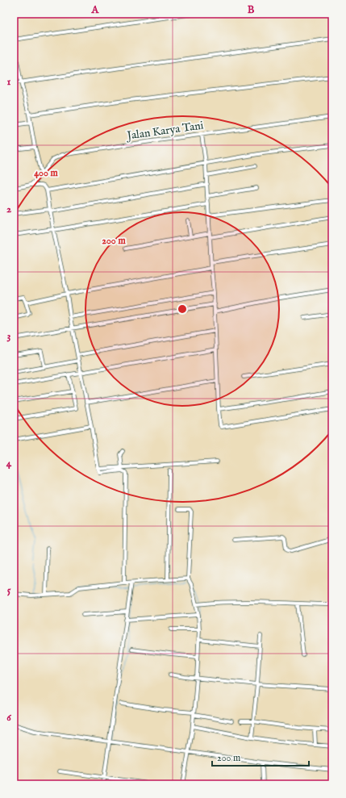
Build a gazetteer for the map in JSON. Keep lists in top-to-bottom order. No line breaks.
{"streets":{"street":["Jalan Karya Tani"]},"scale_bar":"200 m","grid":{"columns":["A","B"],"rows":["1","2","3","4","5","6"]},"rings":["400 m","200 m"]}
